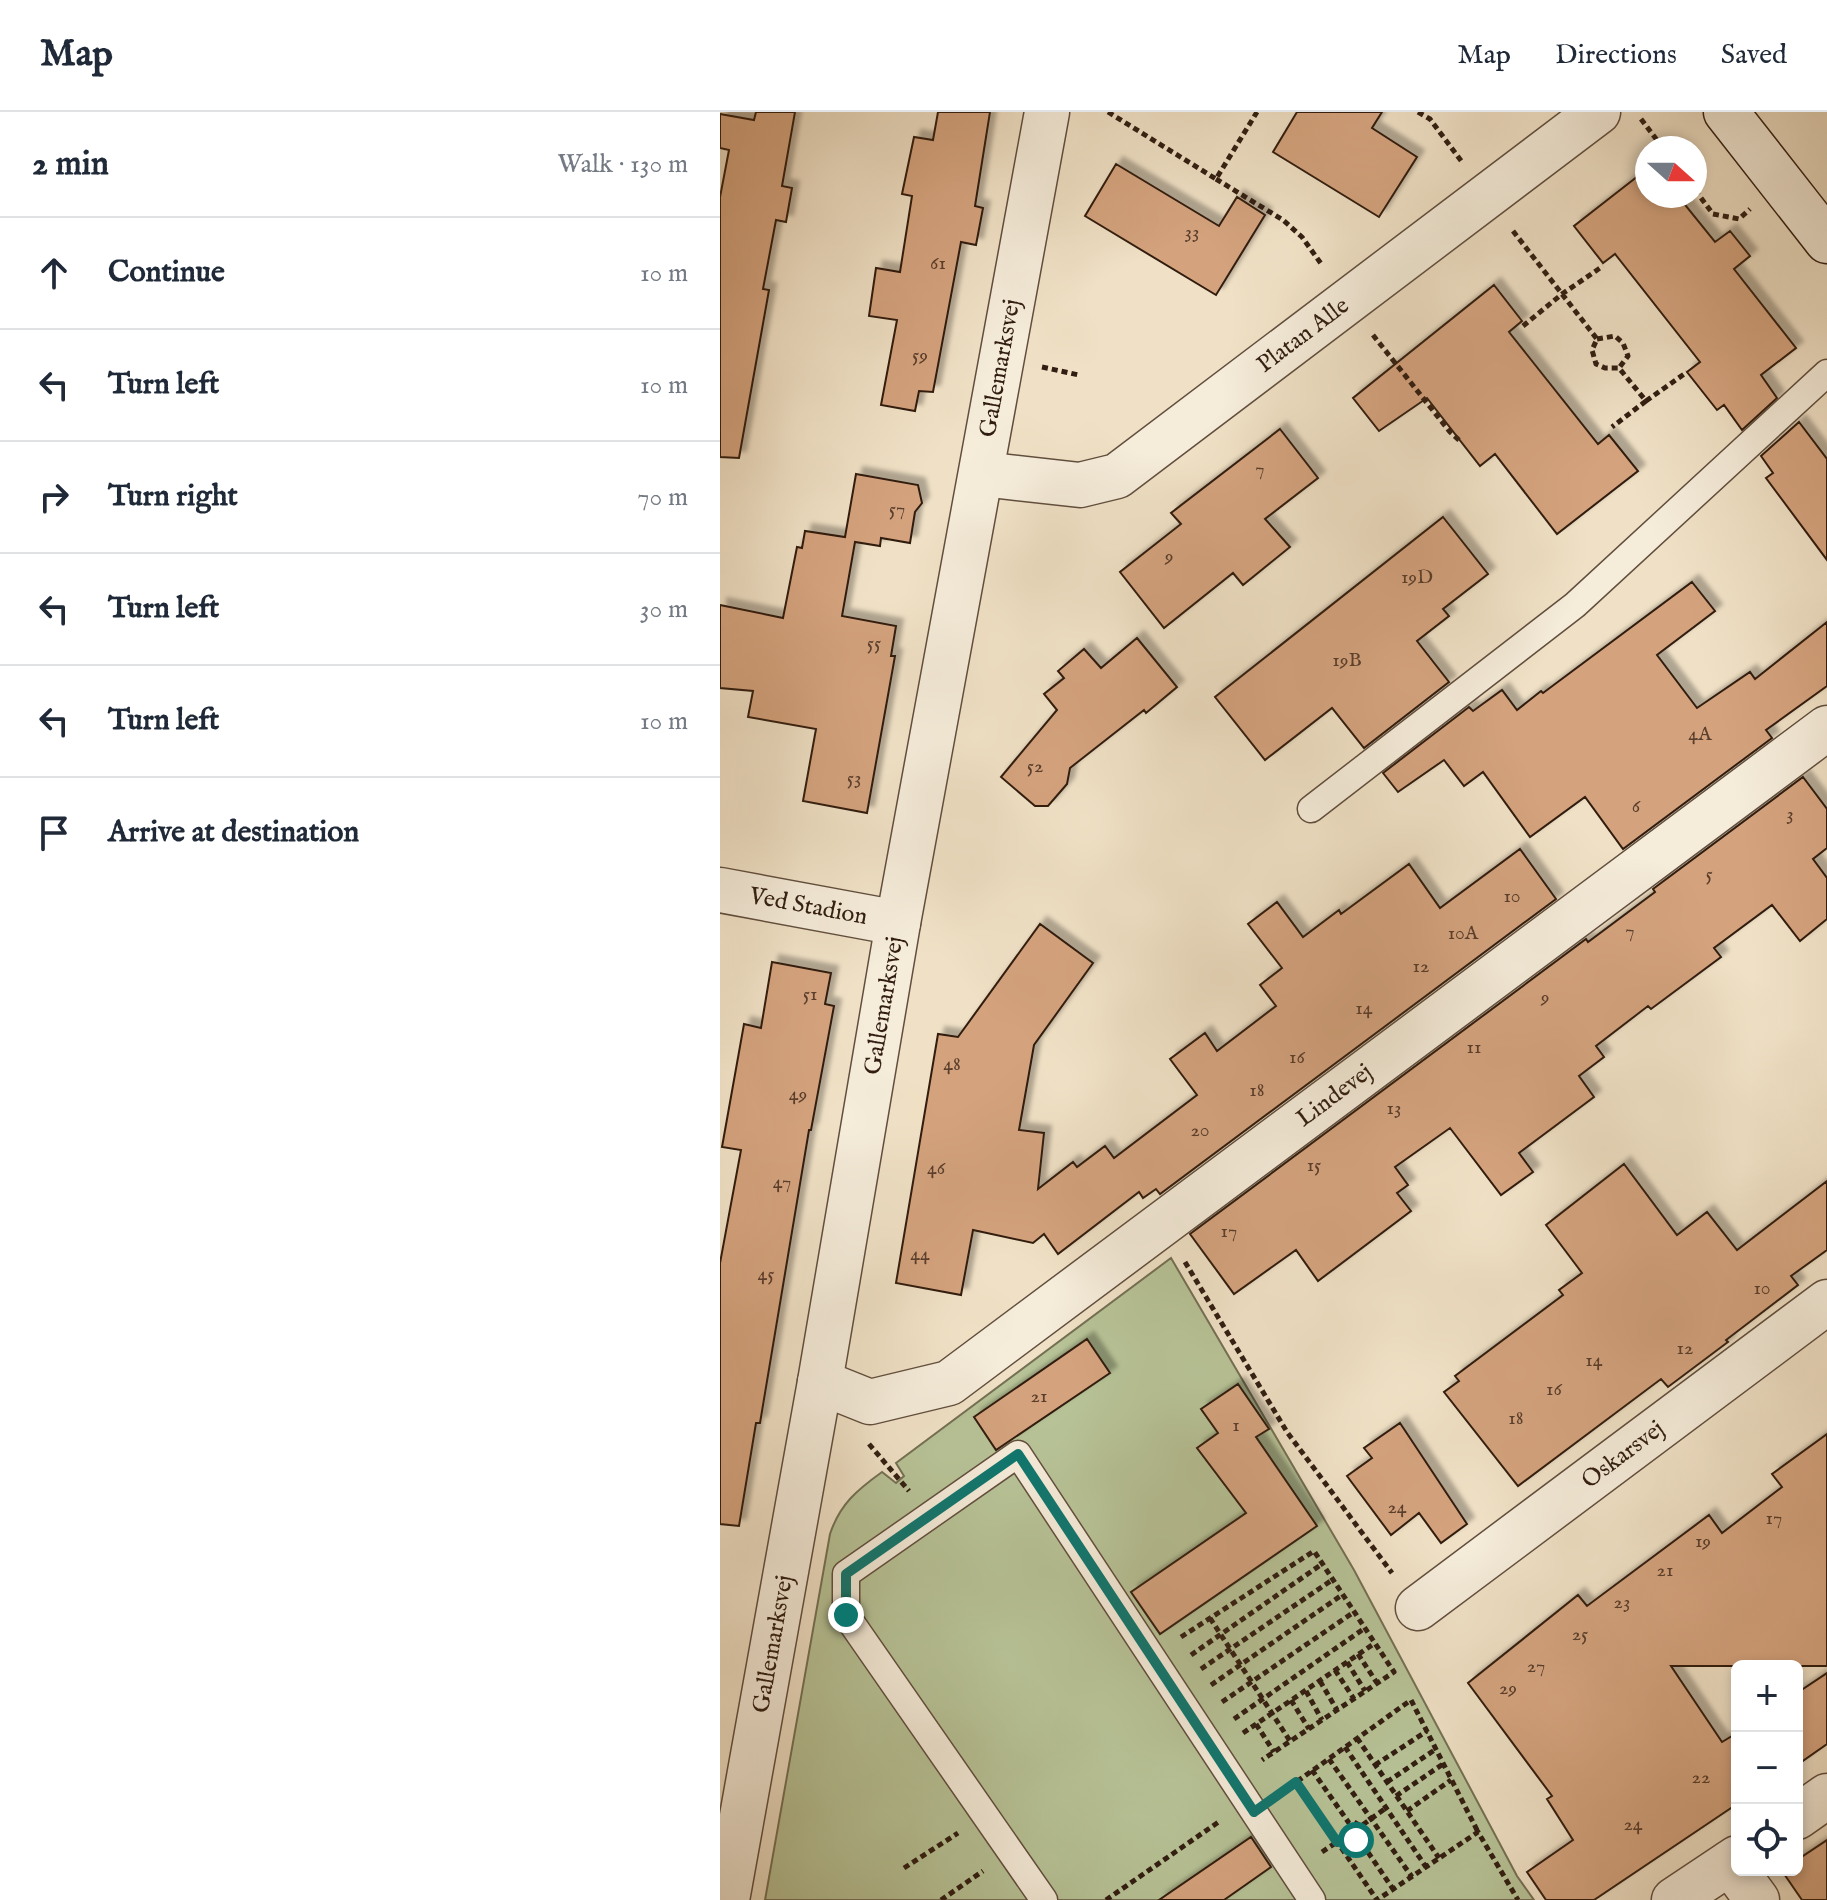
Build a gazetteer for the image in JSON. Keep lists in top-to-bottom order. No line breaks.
{"streets":{"street":["Platan Alle","Gallemarksvej","Ved Stadion","Lindevej","Oskarsvej"]},"crossings":[["Platan Alle","Gallemarksvej"],["Gallemarksvej","Ved Stadion"],["Gallemarksvej","Lindevej"]],"house_numbers":["33","61","59","7","57","9","19D","55","19B","4A","52","53","6","3","5","10","7","10A","12","51","9","14","11","16","48","18","49","13","20","15","46","47","17","44","45","10","12","14","16","21","18","1","24","17","19","21","23","25","27","29","22","24"],"north":"right","page":{"header":"Map","nav":["Map","Directions","Saved"],"heading":["2 min","Walk · 130 m"],"list":[["Continue","10 m"],["Turn left","10 m"],["Turn right","70 m"],["Turn left","30 m"],["Turn left","10 m"],"Arrive at destination"],"map_buttons":["+","−"]}}
